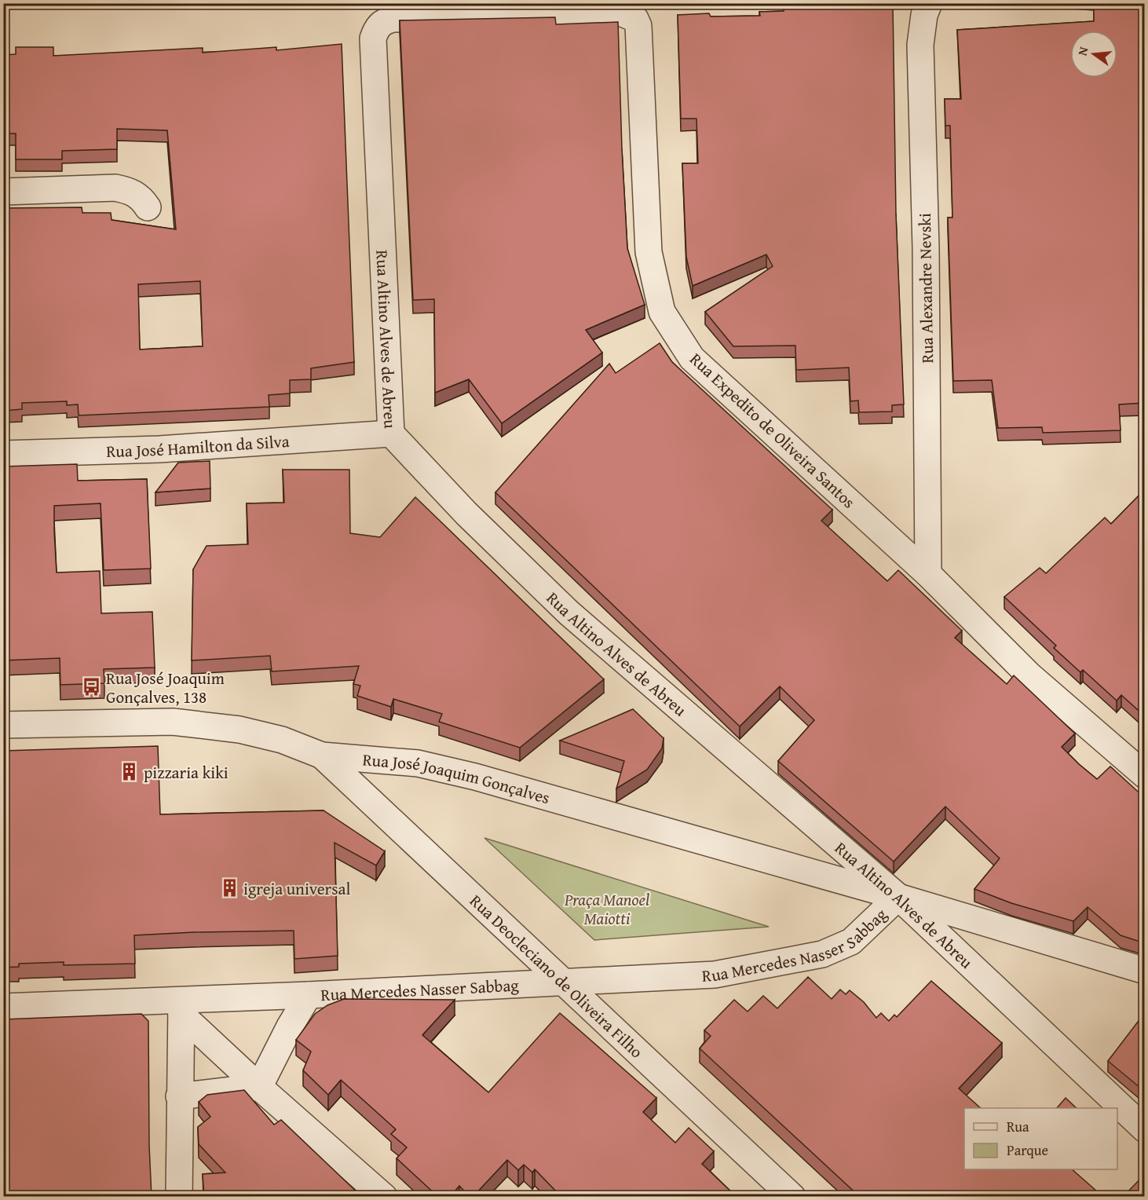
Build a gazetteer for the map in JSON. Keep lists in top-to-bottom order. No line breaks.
{"streets":{"street":["Rua Alexandre Nevski","Rua Altino Alves de Abreu","Rua Expedito de Oliveira Santos","Rua José Hamilton da Silva","Rua José Joaquim Gonçalves","Rua Mercedes Nasser Sabbag","Rua Deocleciano de Oliveira Filho"]},"crossings":[["Rua Alexandre Nevski","Rua Expedito de Oliveira Santos"],["Rua Altino Alves de Abreu","Rua Expedito de Oliveira Santos"],["Rua Altino Alves de Abreu","Rua José Hamilton da Silva"],["Rua Altino Alves de Abreu","Rua José Joaquim Gonçalves"],["Rua Altino Alves de Abreu","Rua Mercedes Nasser Sabbag"],["Rua José Joaquim Gonçalves","Rua Mercedes Nasser Sabbag"],["Rua José Joaquim Gonçalves","Rua Deocleciano de Oliveira Filho"],["Rua Mercedes Nasser Sabbag","Rua Deocleciano de Oliveira Filho"]],"parks":["Praça Manoel Maiotti"],"places":{"bus stop":["Rua José Joaquim Gonçalves, 138"],"building":["pizzaria kiki","igreja universal"]},"legend":["Rua","Parque"],"north":"left"}
